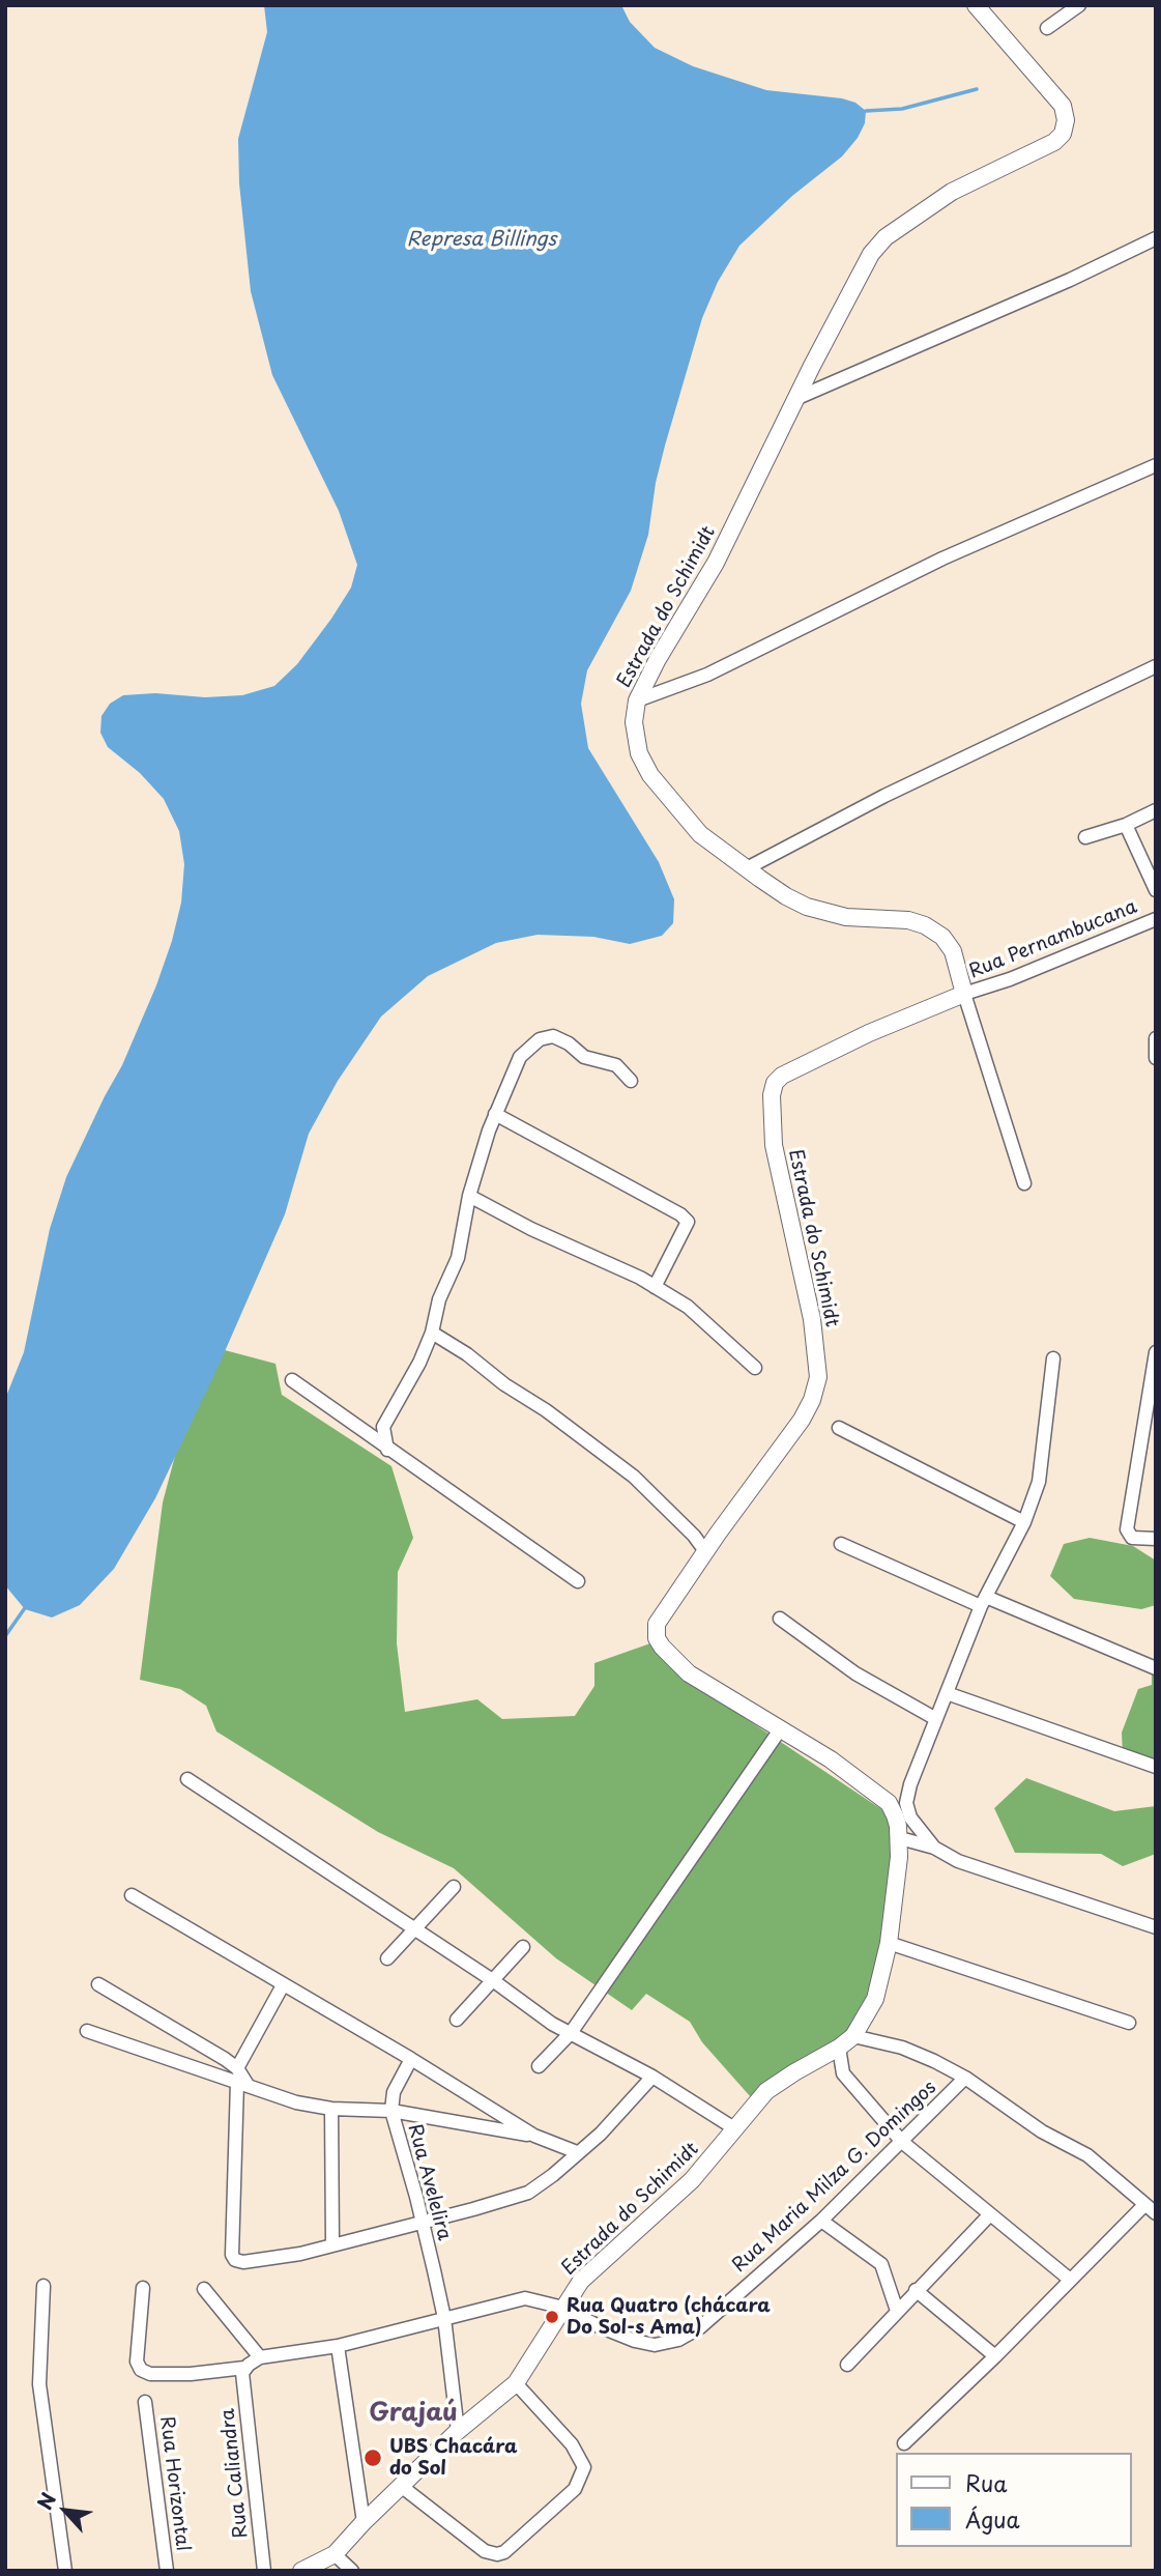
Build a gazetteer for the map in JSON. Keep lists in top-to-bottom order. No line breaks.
{"streets":{"street":["Estrada do Schimidt","Rua Pernambucana","Rua Maria Milza G. Domingos","Rua Avelelira","Rua Caliandra","Rua Horizontal"]},"crossings":[["Estrada do Schimidt","Rua Pernambucana"],["Estrada do Schimidt","Rua Maria Milza G. Domingos"],["Estrada do Schimidt","Rua Avelelira"],["Rua Maria Milza G. Domingos","Rua Avelelira"],["Rua Maria Milza G. Domingos","Rua Caliandra"]],"districts":["Grajaú"],"water":["Represa Billings"],"places":["Rua Quatro (chácara Do Sol-s Ama)","UBS Chacára do Sol"],"legend":["Rua","Água"],"north":"top left"}
